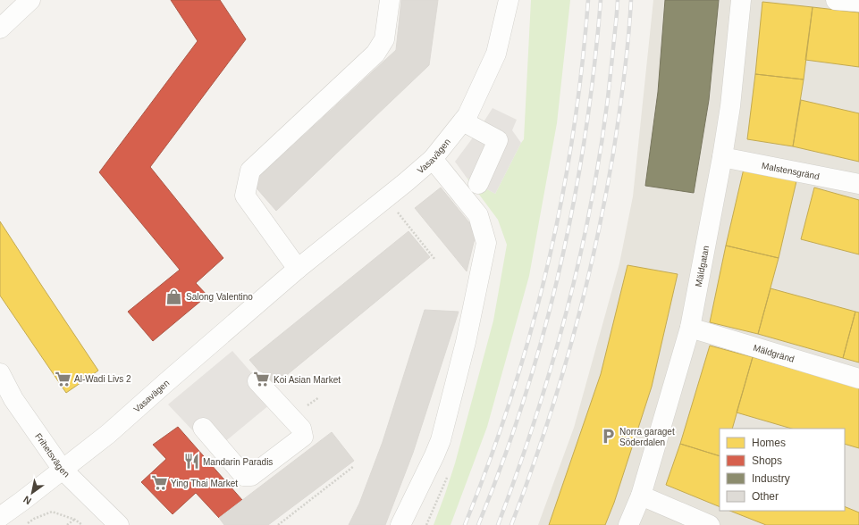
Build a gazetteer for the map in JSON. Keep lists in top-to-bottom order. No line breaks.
{"streets":{"street":["Vasavägen","Malstensgränd","Mäldgatan","Mäldgränd","Frihetsvägen"]},"crossings":[["Vasavägen","Frihetsvägen"],["Malstensgränd","Mäldgatan"],["Mäldgatan","Mäldgränd"]],"places":{"shop":["Salong Valentino"],"supermarket":["Al-Wadi Livs 2","Koi Asian Market","Ying Thai Market"],"parking":["Norra garaget Söderdalen"],"restaurant":["Mandarin Paradis"]},"legend":["Homes","Shops","Industry","Other"],"north":"bottom left"}
